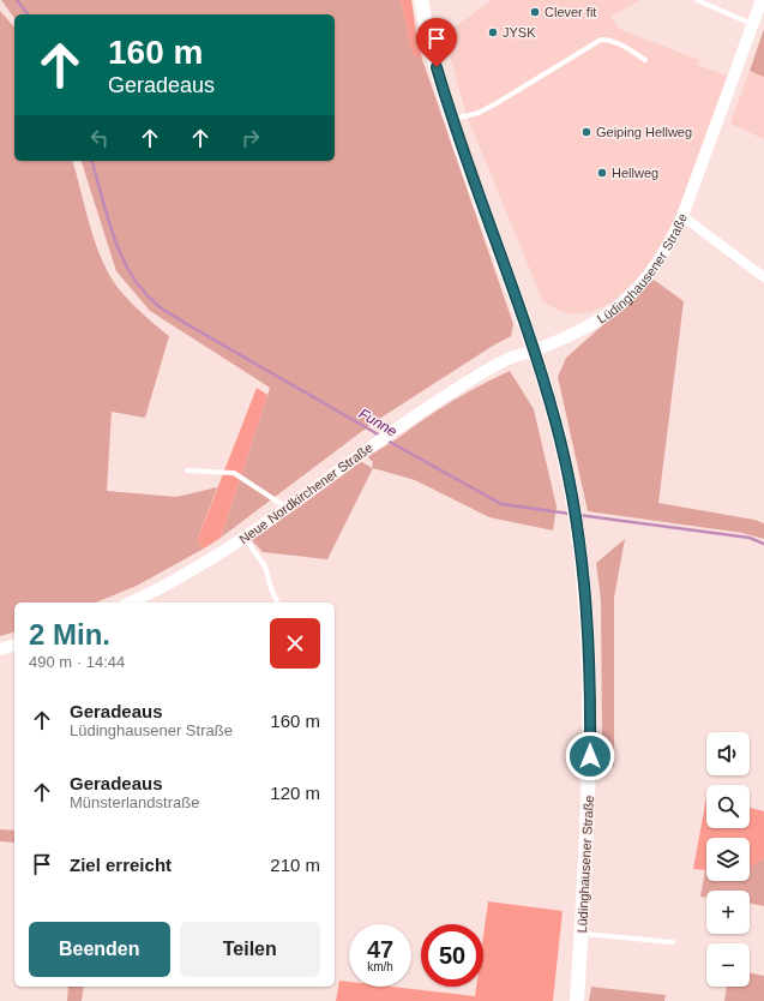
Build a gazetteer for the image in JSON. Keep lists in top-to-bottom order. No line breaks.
{"streets":{"main road":["Lüdinghausener Straße"],"street":["Neue Nordkirchener Straße"]},"crossings":[["Lüdinghausener Straße","Neue Nordkirchener Straße"]],"water":["Funne"],"places":["Clever fit","JYSK","Geiping Hellweg","Hellweg"],"page":{"turn":["160 m","Geradeaus"],"heading":["2 Min.","490 m · 14:44"],"list":[{"name":"Geradeaus","note":"Lüdinghausener Straße","value":"160 m"},{"name":"Geradeaus","note":"Münsterlandstraße","value":"120 m"},{"name":"Ziel erreicht","value":"210 m"}],"map_buttons":["+","−"],"buttons":["Beenden","Teilen"],"speed":"47 km/h","limit":"50"}}
